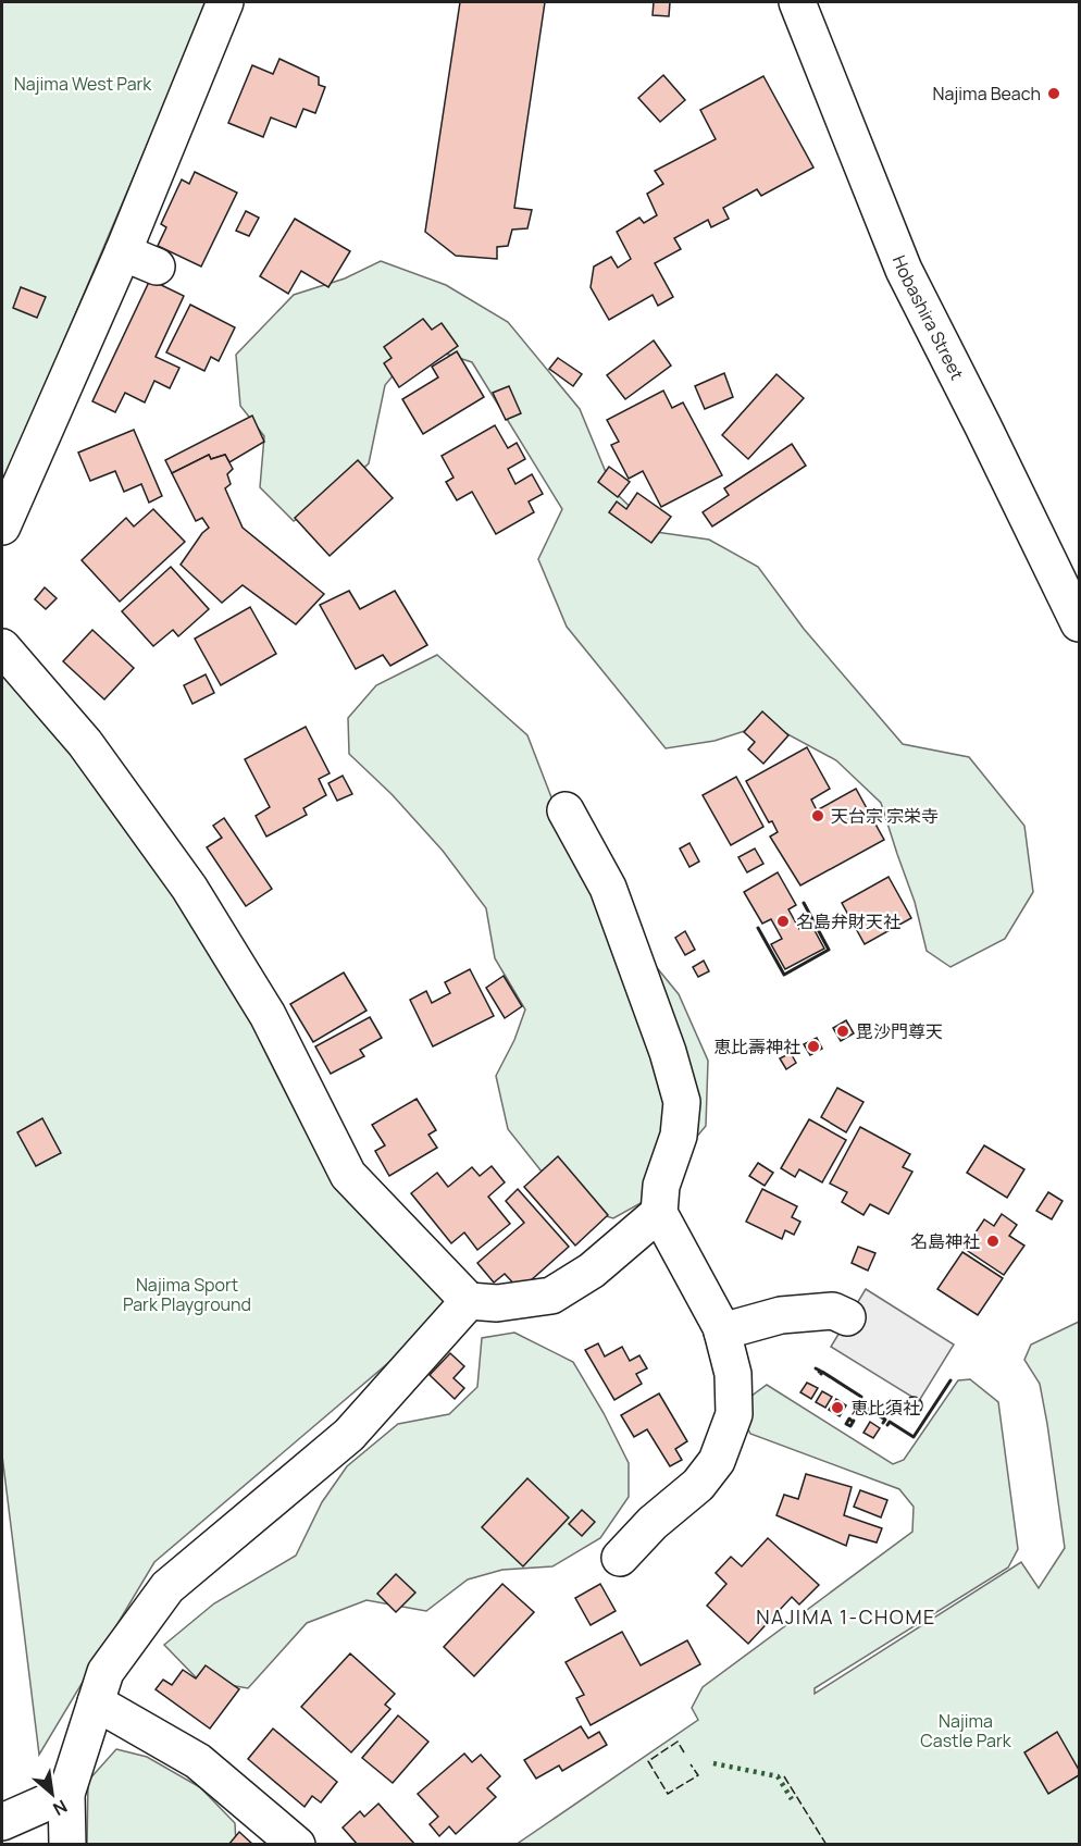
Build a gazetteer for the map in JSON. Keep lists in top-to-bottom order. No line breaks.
{"streets":{"street":["Hobashira Street"]},"districts":["NAJIMA 1-CHOME"],"parks":["Najima West Park","Najima Sport Park Playground","Najima Castle Park"],"places":["Najima Beach","天台宗 宗栄寺","名島弁財天社","毘沙門尊天","恵比壽神社","名島神社","恵比須社"],"north":"bottom right"}
